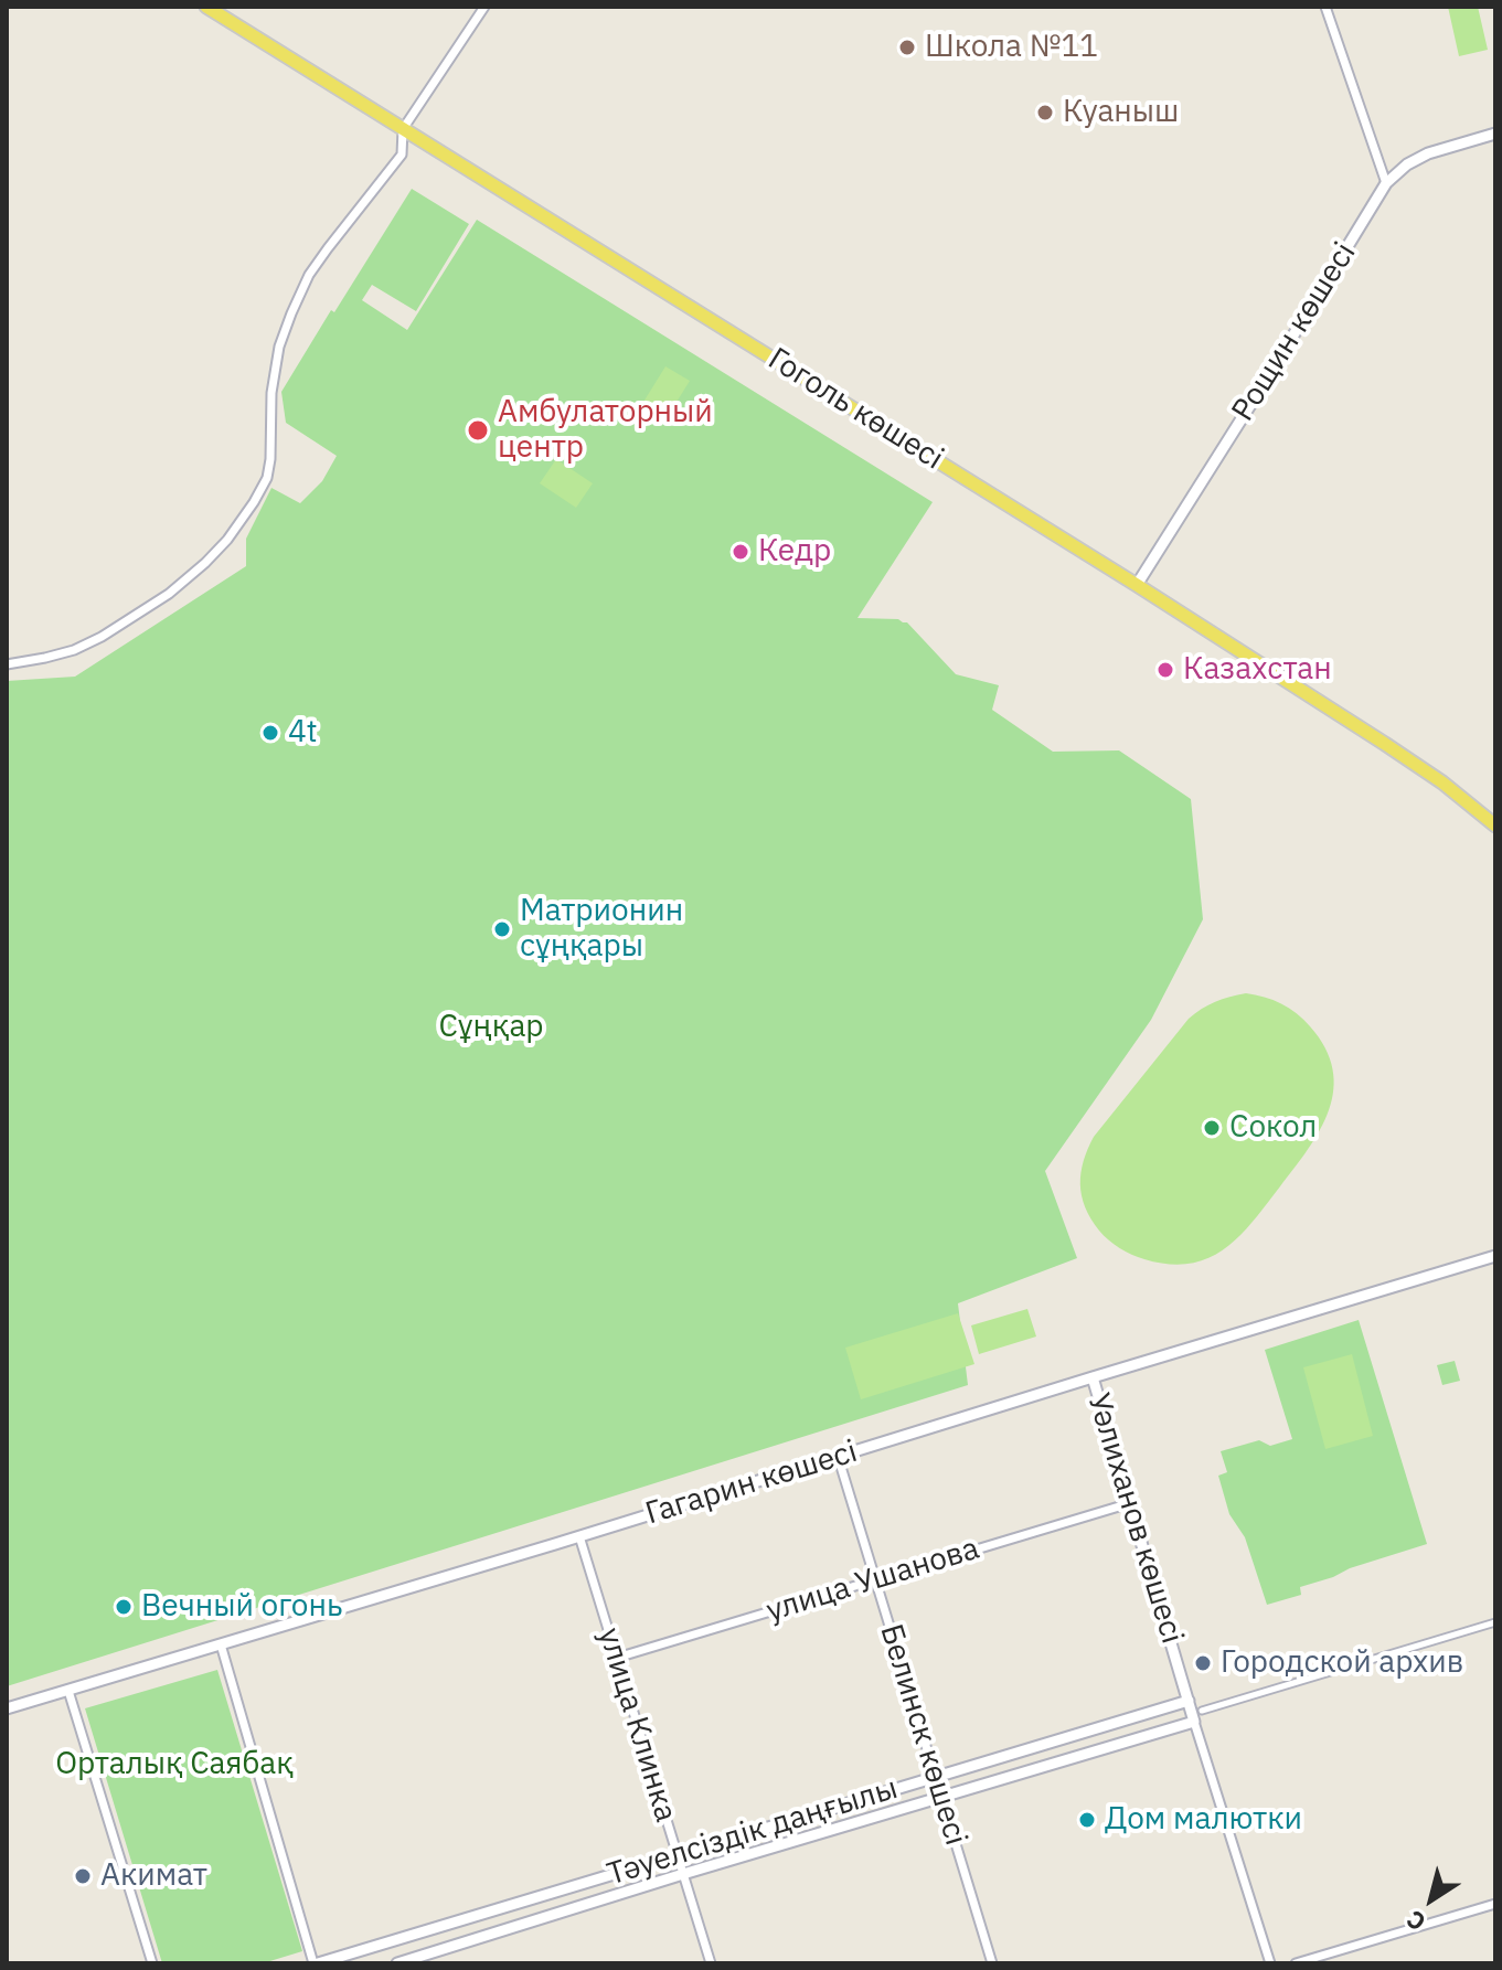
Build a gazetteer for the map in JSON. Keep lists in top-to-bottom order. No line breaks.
{"streets":{"main road":["Гоголь көшесі"],"street":["Рощин көшесі","Гагарин көшесі","Уәлиханов көшесі","улица Ушанова","улица Клинка","Белинск көшесі","Тәуелсіздік даңғылы"]},"crossings":[["Рощин көшесі","Гоголь көшесі"],["Гагарин көшесі","Уәлиханов көшесі"],["Гагарин көшесі","улица Клинка"],["Гагарин көшесі","Белинск көшесі"],["Уәлиханов көшесі","улица Ушанова"],["Уәлиханов көшесі","Тәуелсіздік даңғылы"],["улица Ушанова","улица Клинка"],["улица Ушанова","Белинск көшесі"],["улица Клинка","Тәуелсіздік даңғылы"],["Белинск көшесі","Тәуелсіздік даңғылы"]],"parks":["Сұңқар","Орталық Саябақ"],"places":["Школа №11","Куаныш","Амбулаторный центр","Кедр","Казахстан","4t","Матрионин сұңқары","Сокол","Вечный огонь","Городской архив","Дом малютки","Акимат"],"north":"bottom left"}
